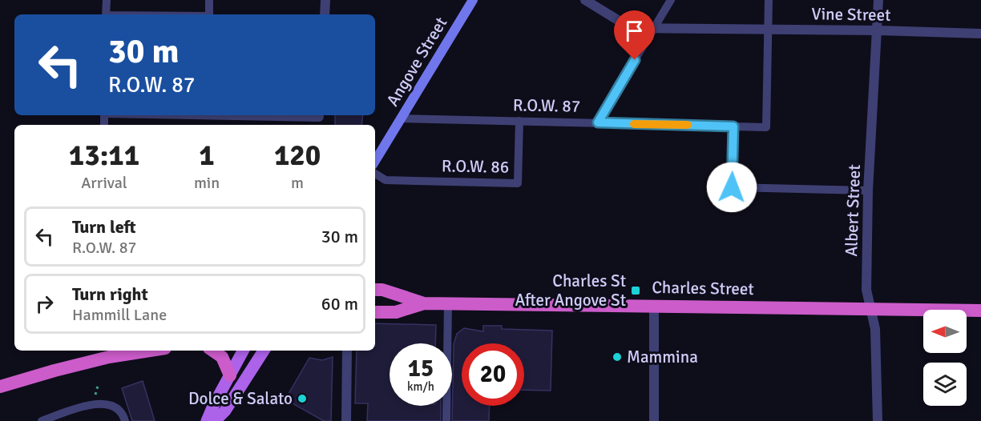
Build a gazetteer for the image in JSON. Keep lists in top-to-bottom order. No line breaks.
{"streets":{"highway":["Charles Street"],"main road":["Angove Street"],"street":["Vine Street","Albert Street"],"lane":["R.O.W. 87","R.O.W. 86"]},"crossings":[["Vine Street","R.O.W. 87"],["Vine Street","Albert Street"],["Angove Street","R.O.W. 87"],["R.O.W. 87","R.O.W. 86"],["Albert Street","Charles Street"]],"places":{"transit":["Charles St After Angove St"],"other":["Mammina","Dolce & Salato"]},"north":"left","page":{"turn":["30 m","R.O.W. 87"],"eta":["13:11","Arrival","1","min","120","m"],"list":[{"name":"Turn left","note":"R.O.W. 87","value":"30 m"},{"name":"Turn right","note":"Hammill Lane","value":"60 m"}],"speed":"15 km/h","limit":"20"}}
